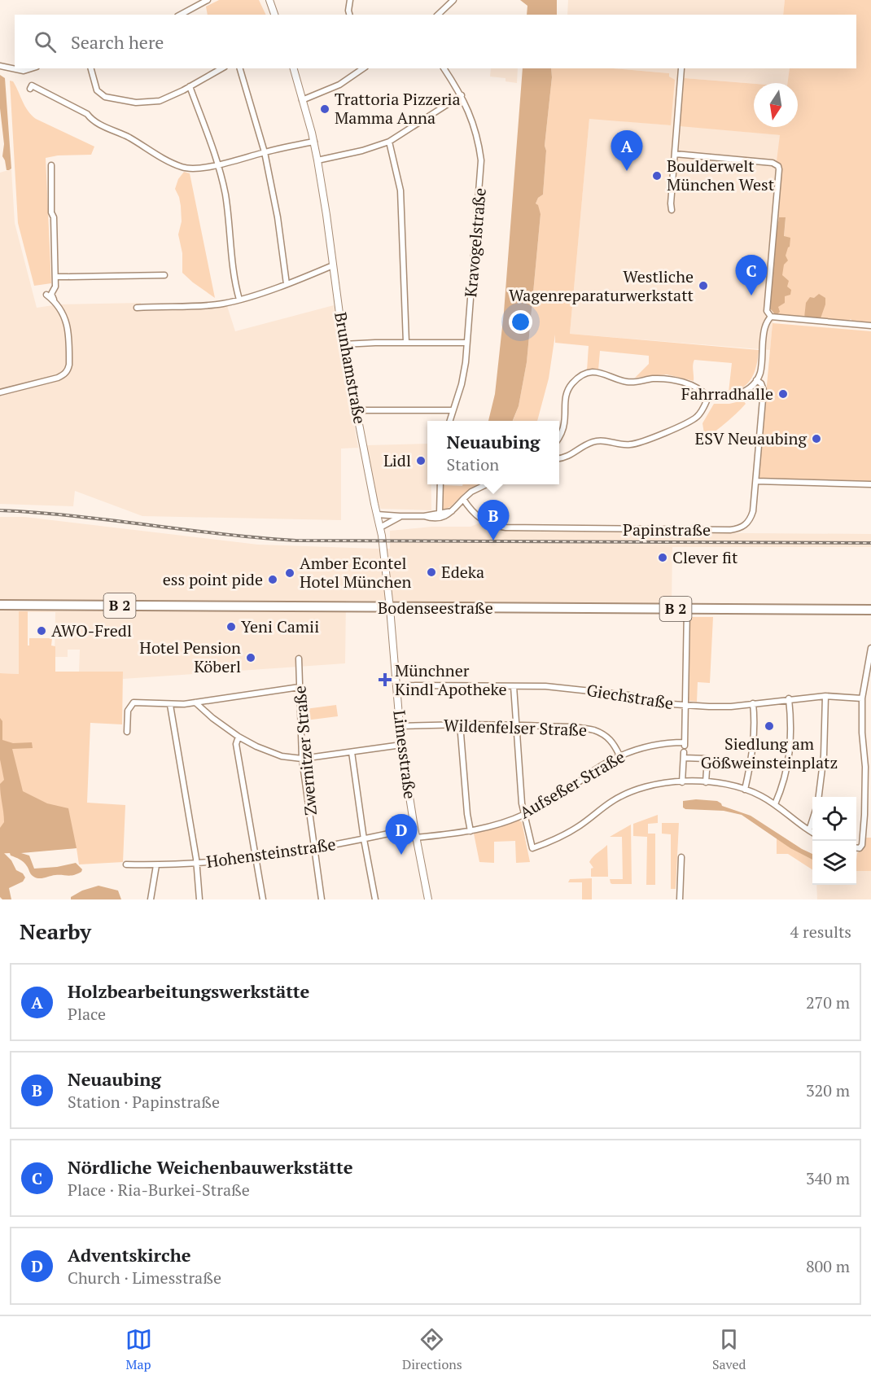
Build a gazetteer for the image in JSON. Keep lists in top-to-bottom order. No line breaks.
{"streets":{"main road":["B 2","Bodenseestraße"],"street":["Kravogelstraße","Brunhamstraße","Papinstraße","Giechstraße","Wildenfelser Straße","Zwernitzer Straße","Limesstraße","Aufseßer Straße","Hohensteinstraße"]},"crossings":[["Brunhamstraße","Bodenseestraße"],["Brunhamstraße","Limesstraße"],["Bodenseestraße","Limesstraße"],["Giechstraße","Limesstraße"],["Giechstraße","Aufseßer Straße"],["Wildenfelser Straße","Limesstraße"],["Wildenfelser Straße","Aufseßer Straße"],["Zwernitzer Straße","Hohensteinstraße"],["Limesstraße","Aufseßer Straße"],["Limesstraße","Hohensteinstraße"]],"places":{"other":["Trattoria Pizzeria Mamma Anna","Boulderwelt München West","Westliche Wagenreparaturwerkstatt","Fahrradhalle","ESV Neuaubing","Lidl","Clever fit","Edeka","Amber Econtel Hotel München","ess point pide","Yeni Camii","AWO-Fredl","Hotel Pension Köberl","Siedlung am Gößweinsteinplatz"],"health":["Münchner Kindl Apotheke"]},"north":"bottom","page":{"search":"Search here","pins":["A","C","B","D"],"popup":["Neuaubing","Station"],"heading":["Nearby","4 results"],"list":[{"mark":"A","name":"Holzbearbeitungswerkstätte","note":"Place","value":"270 m"},{"mark":"B","name":"Neuaubing","note":"Station · Papinstraße","value":"320 m"},{"mark":"C","name":"Nördliche Weichenbauwerkstätte","note":"Place · Ria-Burkei-Straße","value":"340 m"},{"mark":"D","name":"Adventskirche","note":"Church · Limesstraße","value":"800 m"}],"nav":["Map","Directions","Saved"]}}
